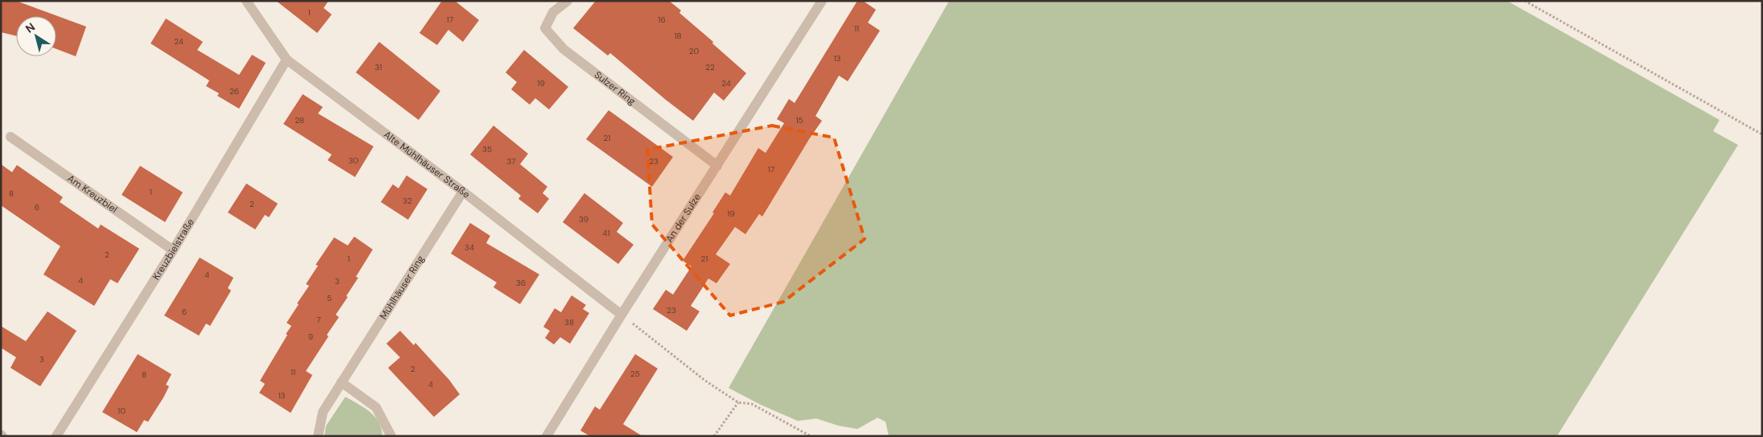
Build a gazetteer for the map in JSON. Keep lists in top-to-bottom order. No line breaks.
{"streets":{"street":["Sulzer Ring","Alte Mühlhäuser Straße","Am Kreuzbiel","An der Sulze","Kreuzbielstraße","Mühlhäuser Ring"]},"crossings":[["Sulzer Ring","An der Sulze"],["Alte Mühlhäuser Straße","An der Sulze"],["Alte Mühlhäuser Straße","Kreuzbielstraße"],["Alte Mühlhäuser Straße","Mühlhäuser Ring"],["Am Kreuzbiel","Kreuzbielstraße"]],"house_numbers":["1","17","16","11","18","24","20","13","31","22","19","24","26","28","15","21","35","30","37","23","17","1","8","32","2","6","19","39","41","34","2","1","21","4","4","3","36","5","23","6","7","38","9","3","2","11","25","8","4","13","10"],"north":"top left"}
